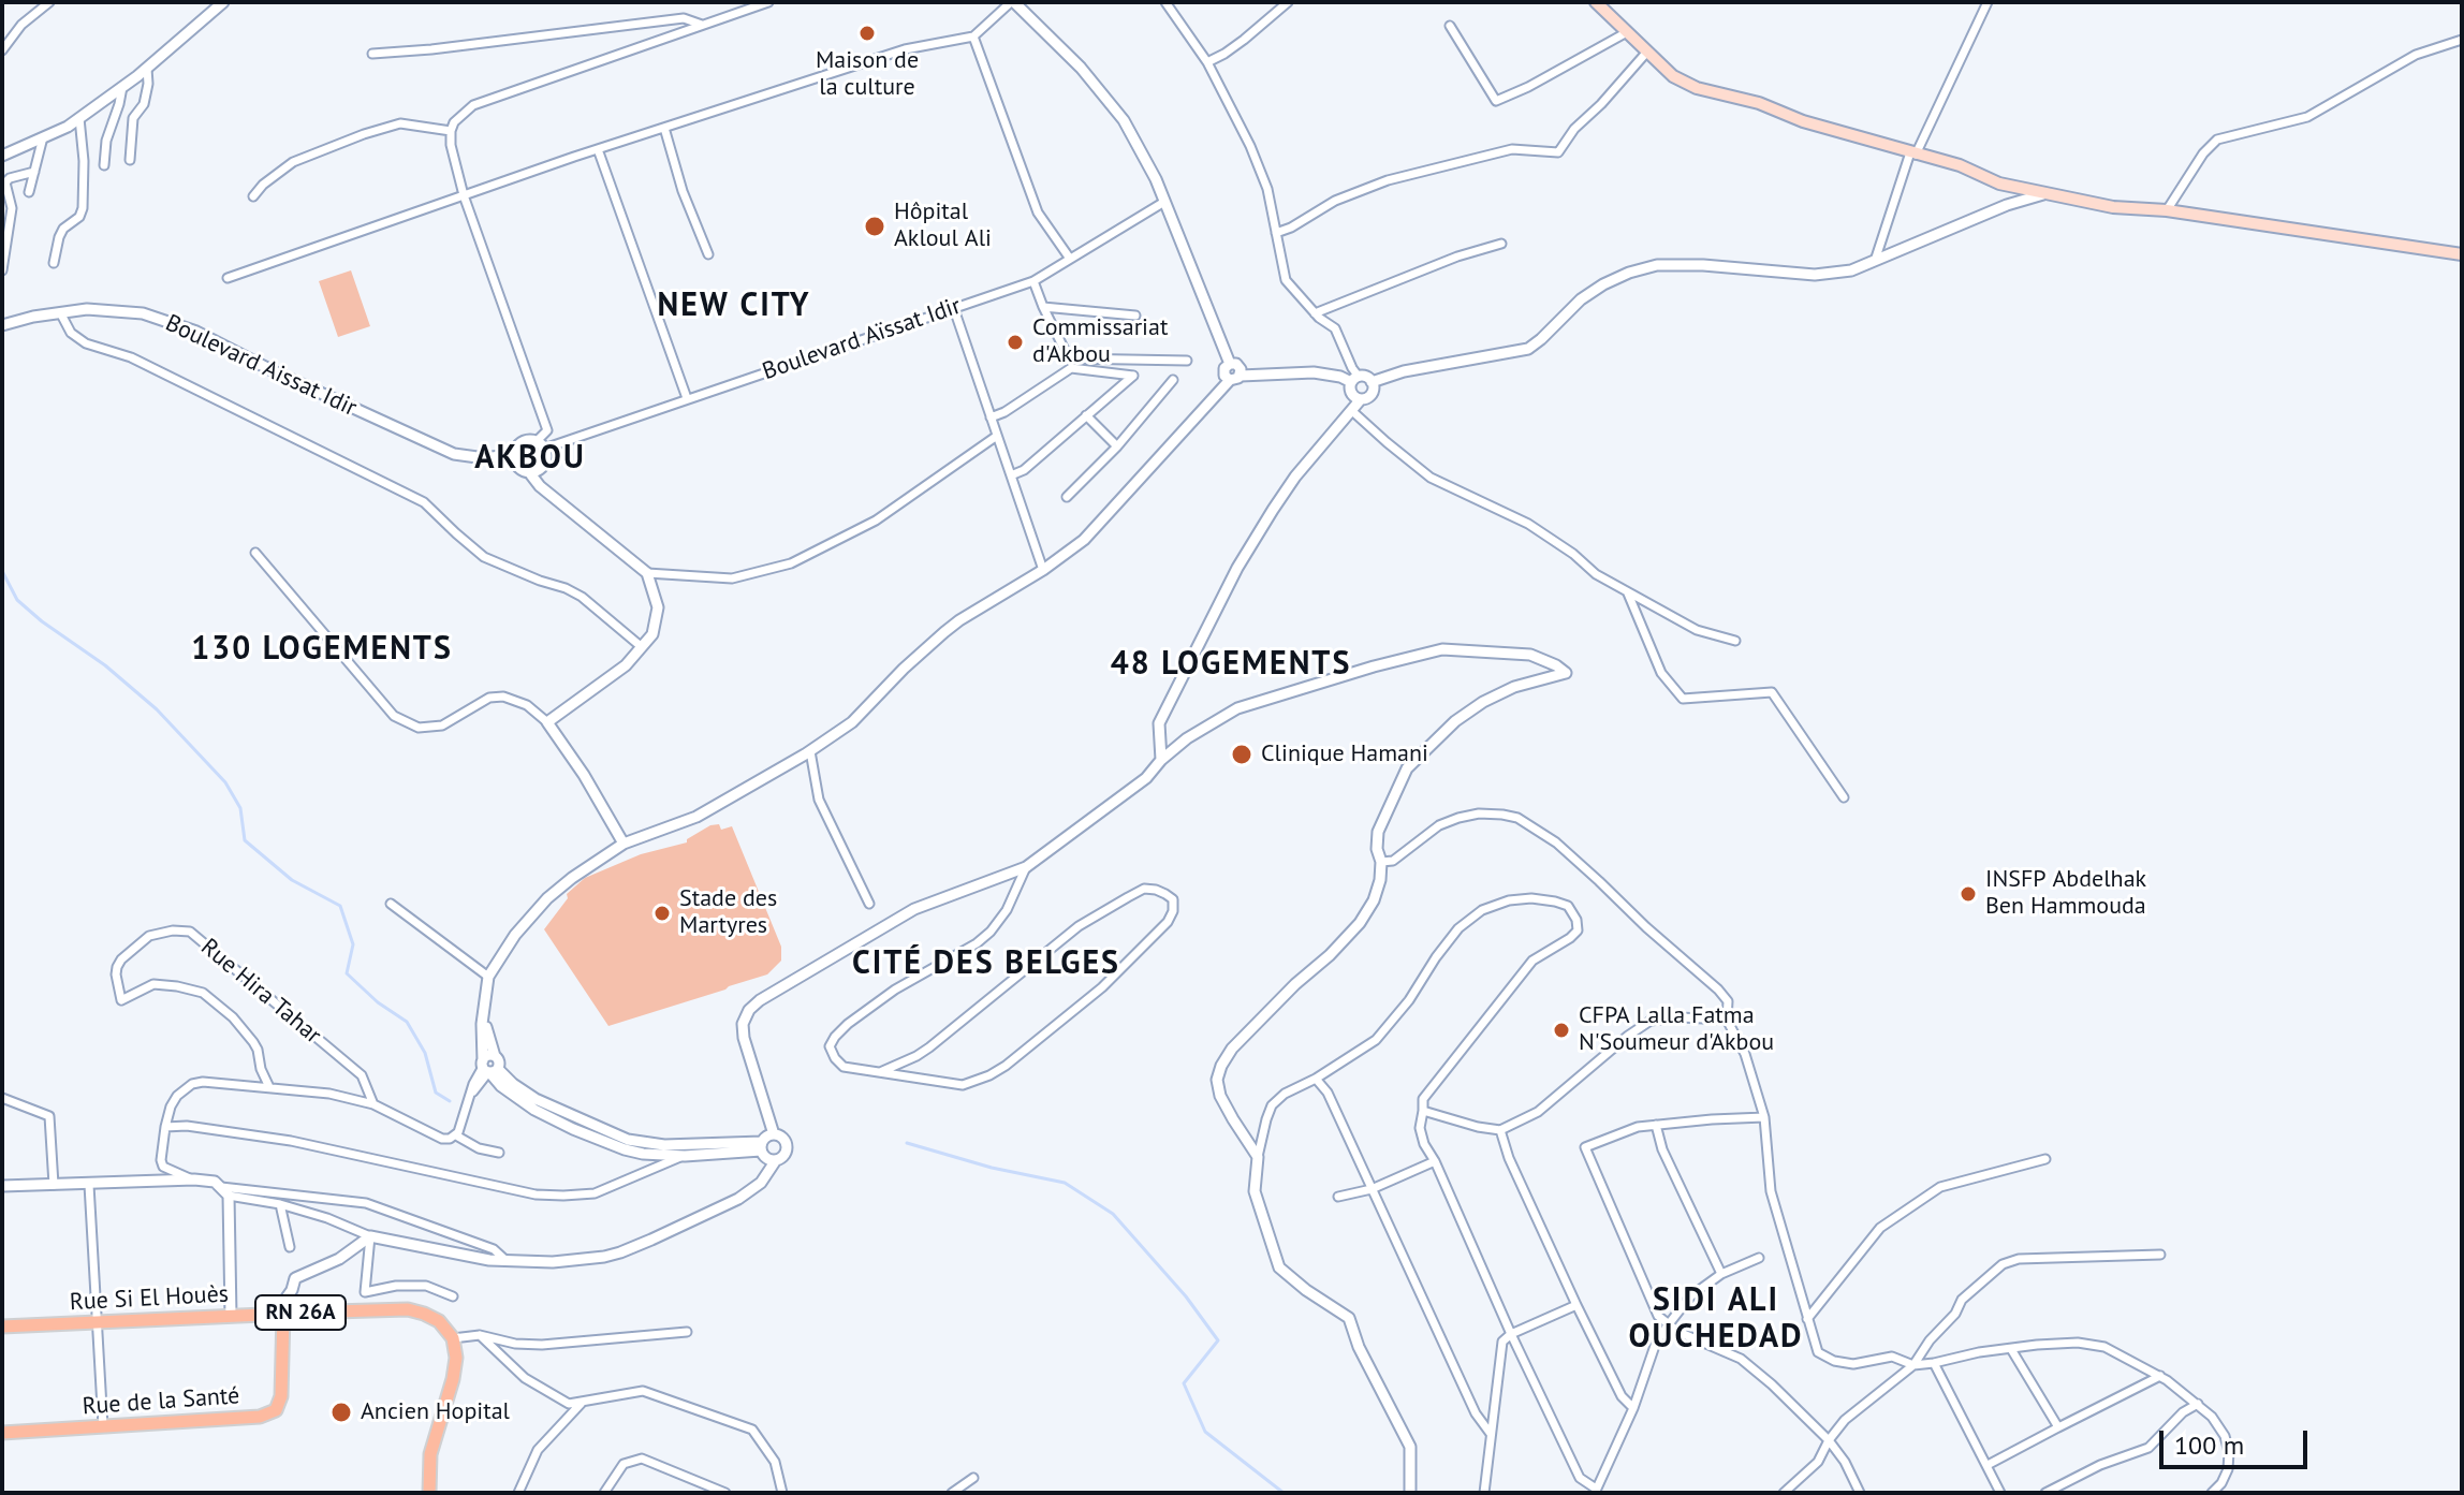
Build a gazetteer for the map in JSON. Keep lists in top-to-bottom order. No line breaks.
{"streets":{"main road":["Rue Si El Houès","RN 26A","Rue de la Santé"],"street":["Boulevard Aïssat Idir","Boulevard Aissat Idir","Rue Hira Tahar"]},"crossings":[["Boulevard Aïssat Idir","Boulevard Aissat Idir"],["Rue Si El Houès","Rue de la Santé"]],"districts":["NEW CITY","AKBOU","130 LOGEMENTS","48 LOGEMENTS","CITÉ DES BELGES","SIDI ALI OUCHEDAD"],"places":["Maison de la culture","Hôpital Akloul Ali","Commissariat d'Akbou","Clinique Hamani","INSFP Abdelhak Ben Hammouda","Stade des Martyres","CFPA Lalla Fatma N'Soumeur d'Akbou","Ancien Hopital"],"scale_bar":"100 m"}
